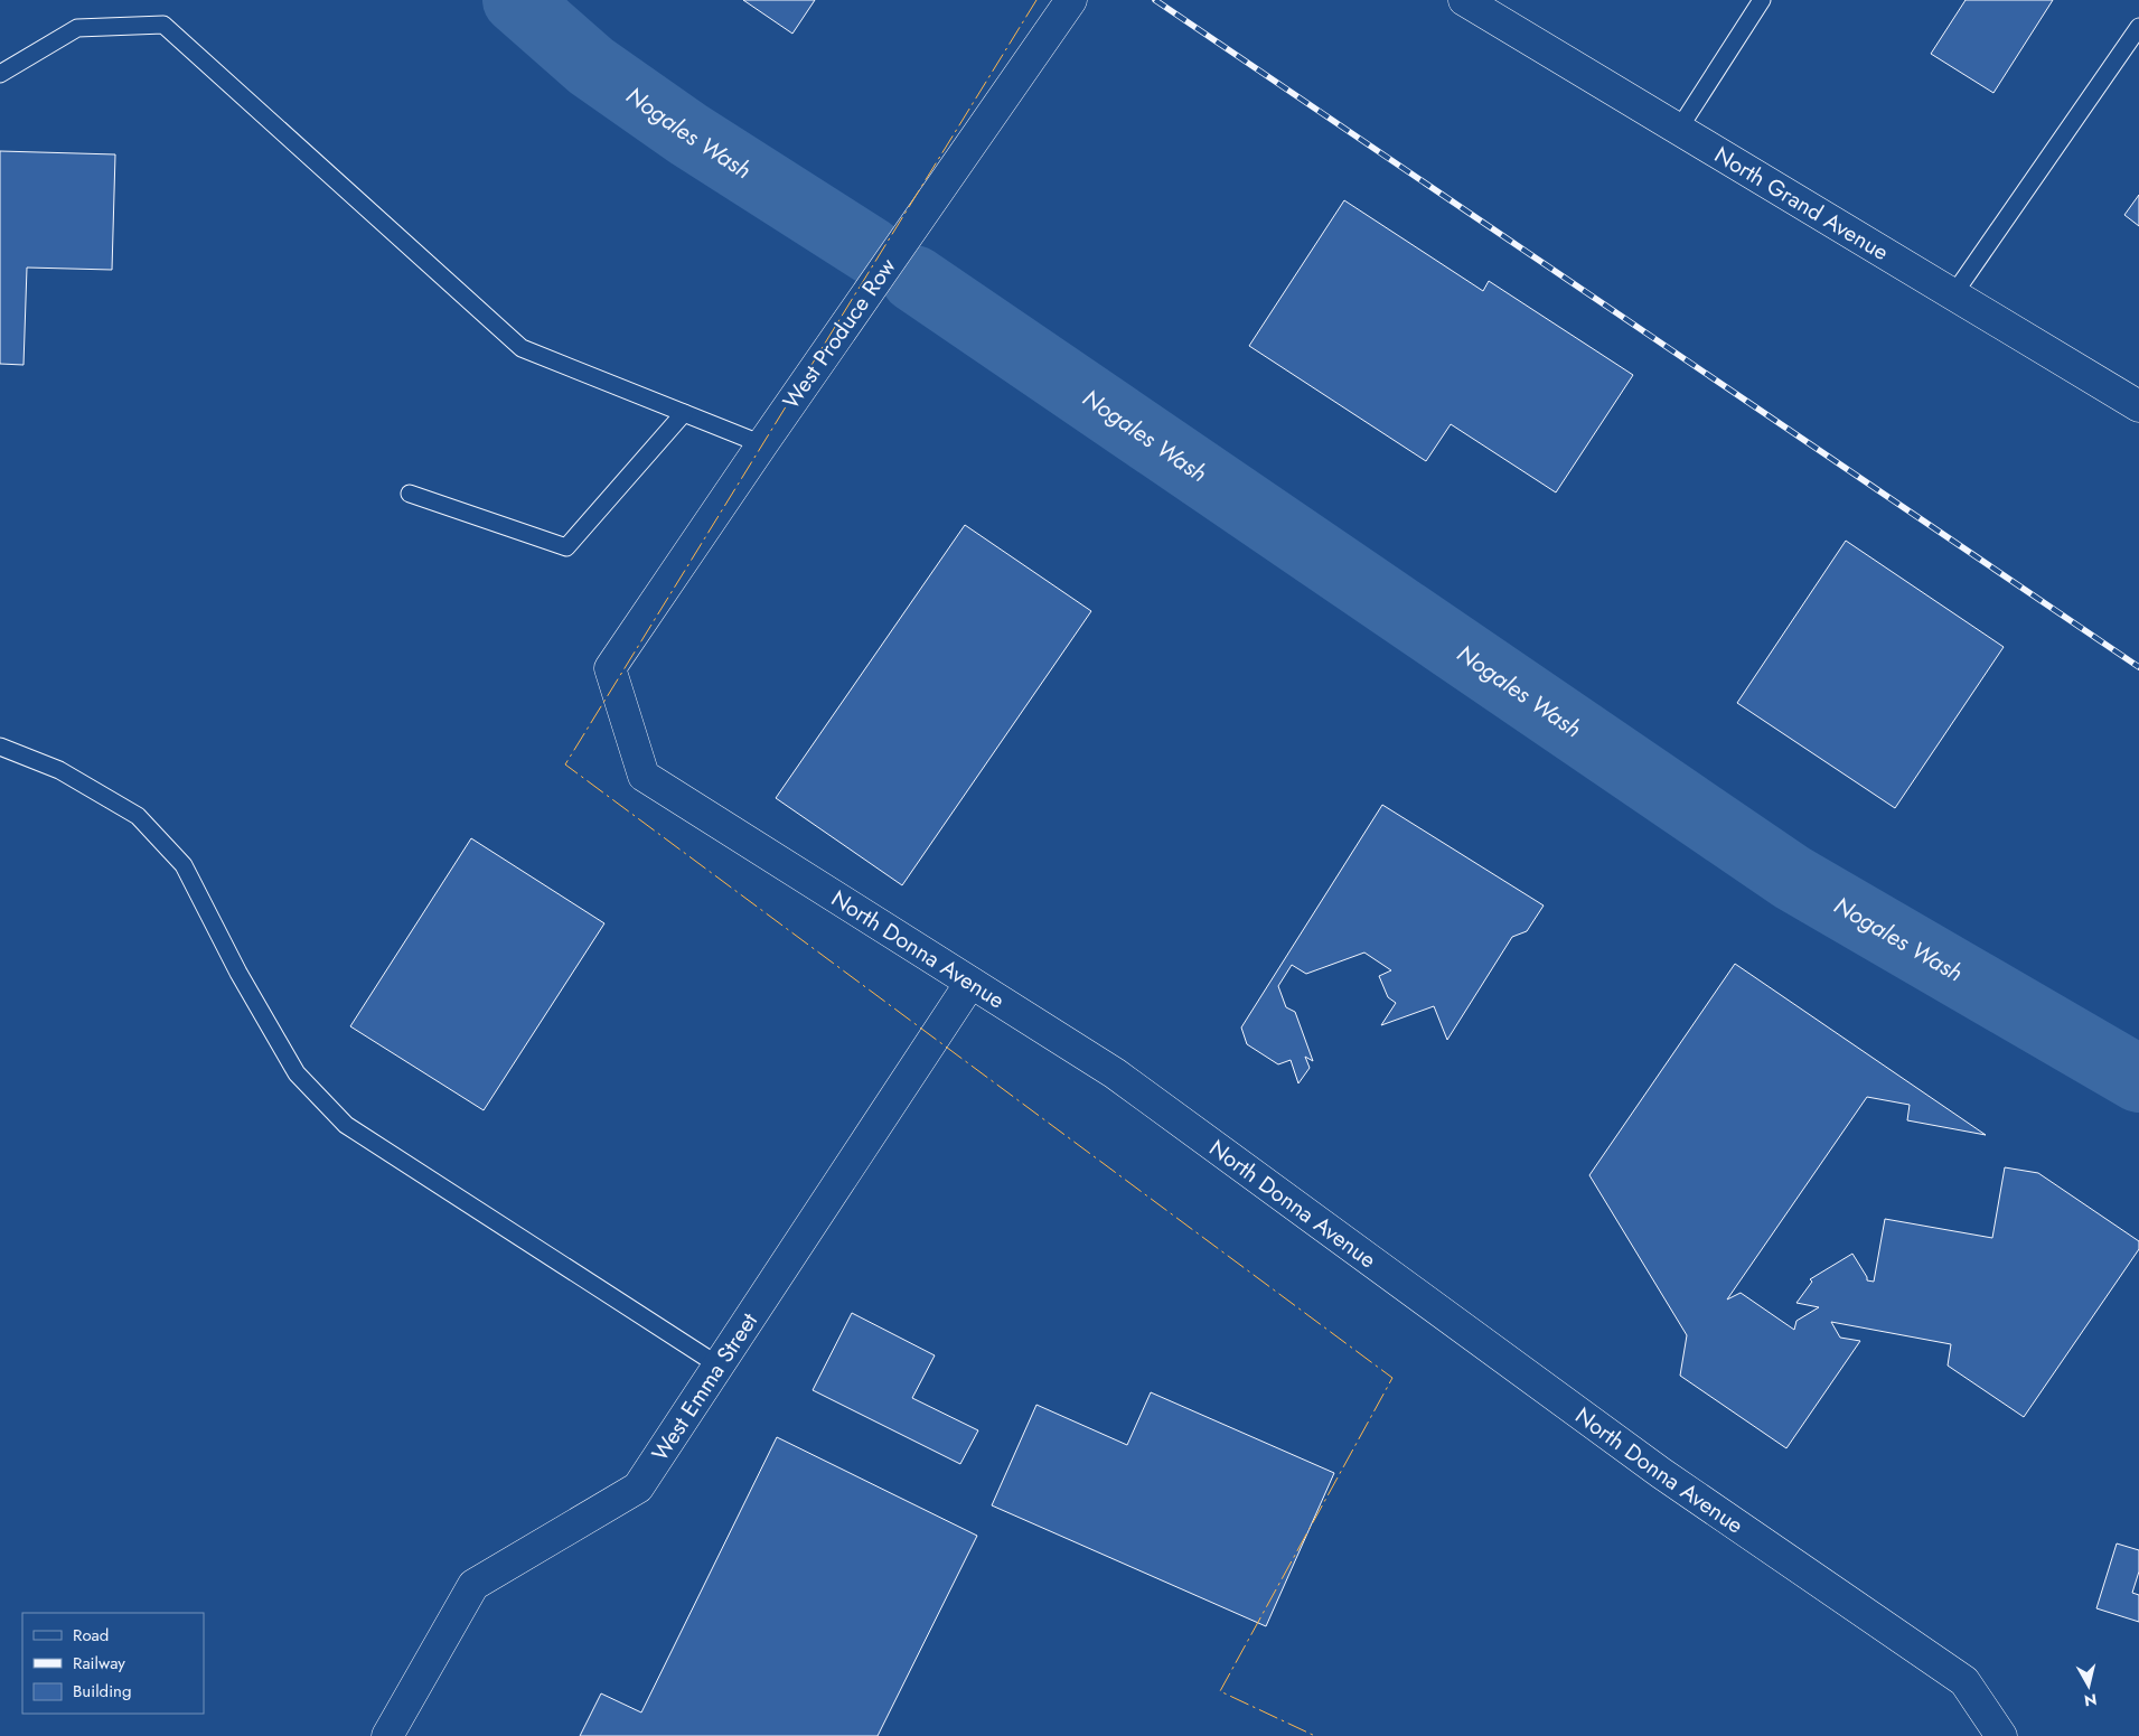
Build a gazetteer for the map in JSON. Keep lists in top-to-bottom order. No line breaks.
{"streets":{"street":["North Grand Avenue","West Produce Row","North Donna Avenue","West Emma Street"]},"crossings":[["West Produce Row","North Donna Avenue"],["North Donna Avenue","West Emma Street"]],"water":["Nogales Wash"],"legend":["Road","Railway","Building"],"north":"bottom"}
